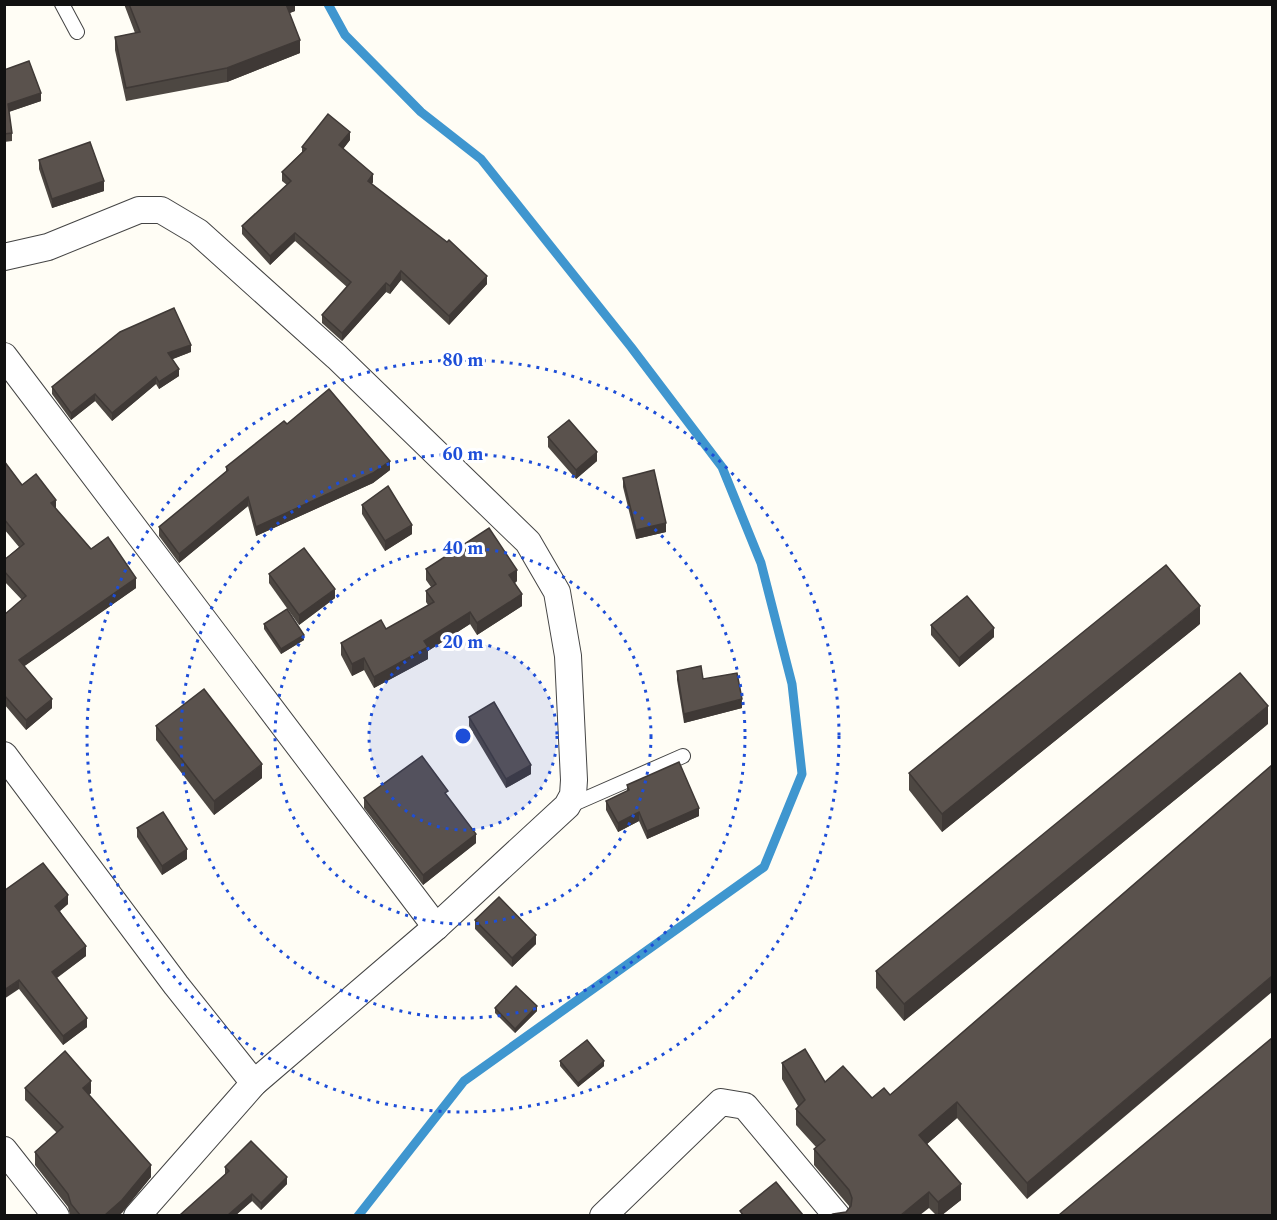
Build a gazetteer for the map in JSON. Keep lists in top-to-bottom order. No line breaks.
{"rings":["80 m","60 m","40 m","20 m"]}
